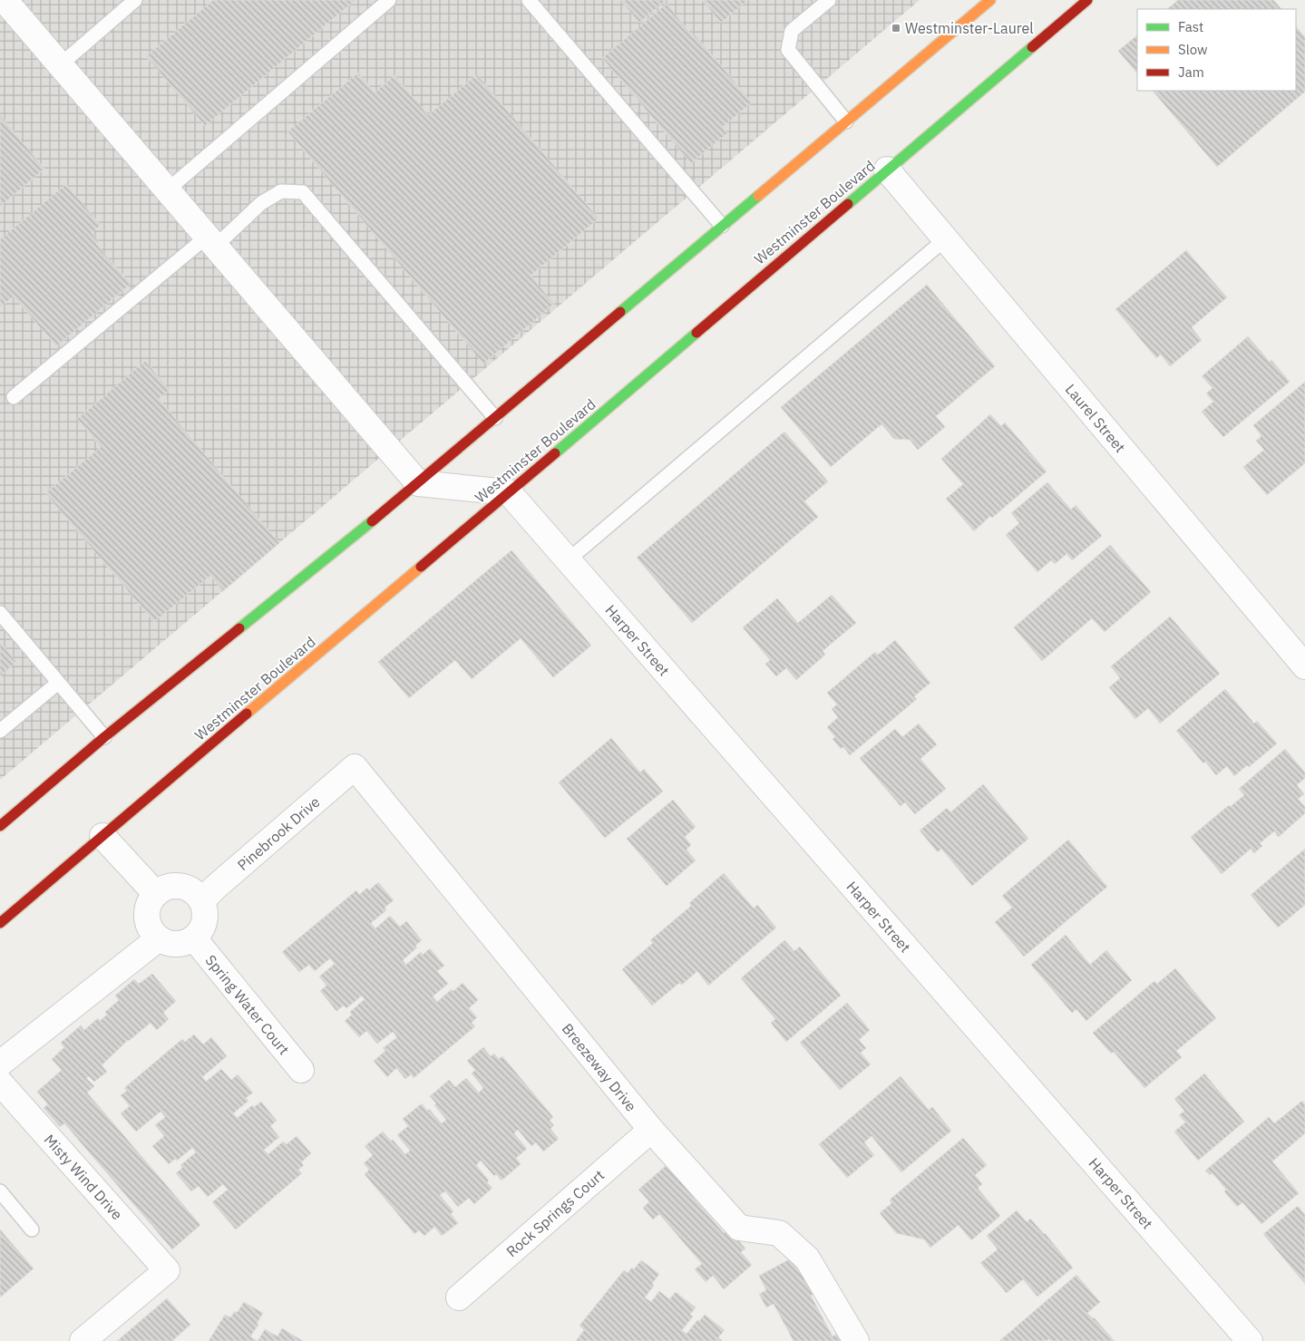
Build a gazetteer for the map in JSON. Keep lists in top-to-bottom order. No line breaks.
{"streets":{"main road":["Westminster Boulevard"],"street":["Laurel Street","Harper Street","Pinebrook Drive","Spring Water Court","Breezeway Drive","Misty Wind Drive","Rock Springs Court"]},"crossings":[["Westminster Boulevard","Laurel Street"],["Westminster Boulevard","Harper Street"],["Pinebrook Drive","Spring Water Court"],["Pinebrook Drive","Breezeway Drive"],["Breezeway Drive","Rock Springs Court"]],"places":{"transit":["Westminster-Laurel"]},"legend":["Fast","Slow","Jam"]}
